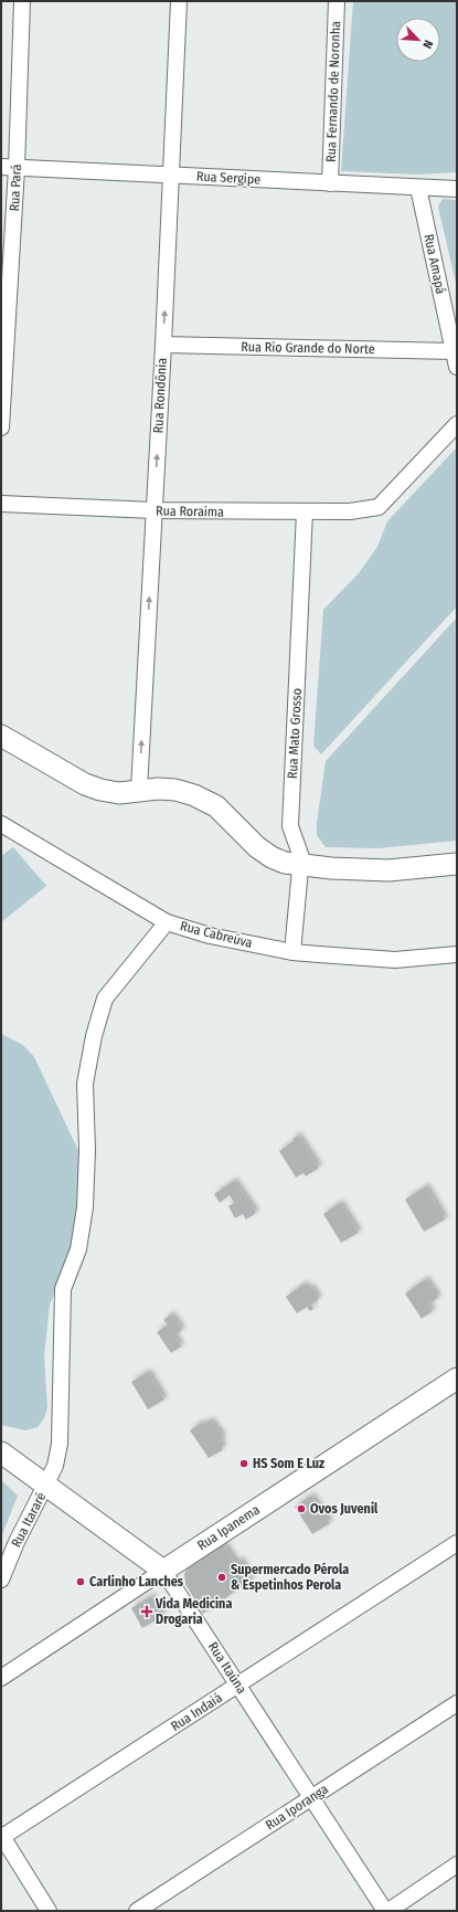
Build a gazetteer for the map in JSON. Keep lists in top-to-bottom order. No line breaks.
{"streets":{"street":["Rua Fernando de Noronha","Rua Sergipe","Rua Pará","Rua Amapá","Rua Rio Grande do Norte","Rua Rondônia","Rua Roraima","Rua Mato Grosso","Rua Cabreúva","Rua Itararé","Rua Ipanema","Rua Itaúna","Rua Indaiá","Rua Iporanga"]},"crossings":[["Rua Fernando de Noronha","Rua Sergipe"],["Rua Sergipe","Rua Pará"],["Rua Sergipe","Rua Amapá"],["Rua Sergipe","Rua Rondônia"],["Rua Amapá","Rua Rio Grande do Norte"],["Rua Rio Grande do Norte","Rua Rondônia"],["Rua Rondônia","Rua Roraima"],["Rua Roraima","Rua Mato Grosso"],["Rua Mato Grosso","Rua Cabreúva"],["Rua Cabreúva","Rua Itararé"],["Rua Itararé","Rua Itaúna"],["Rua Ipanema","Rua Itaúna"],["Rua Itaúna","Rua Indaiá"],["Rua Itaúna","Rua Iporanga"]],"one_way":["Rua Rondônia"],"places":{"other":["HS Som E Luz","Ovos Juvenil","Supermercado Pérola & Espetinhos Perola","Carlinho Lanches"],"health":["Vida Medicina Drogaria"]},"north":"bottom right"}
